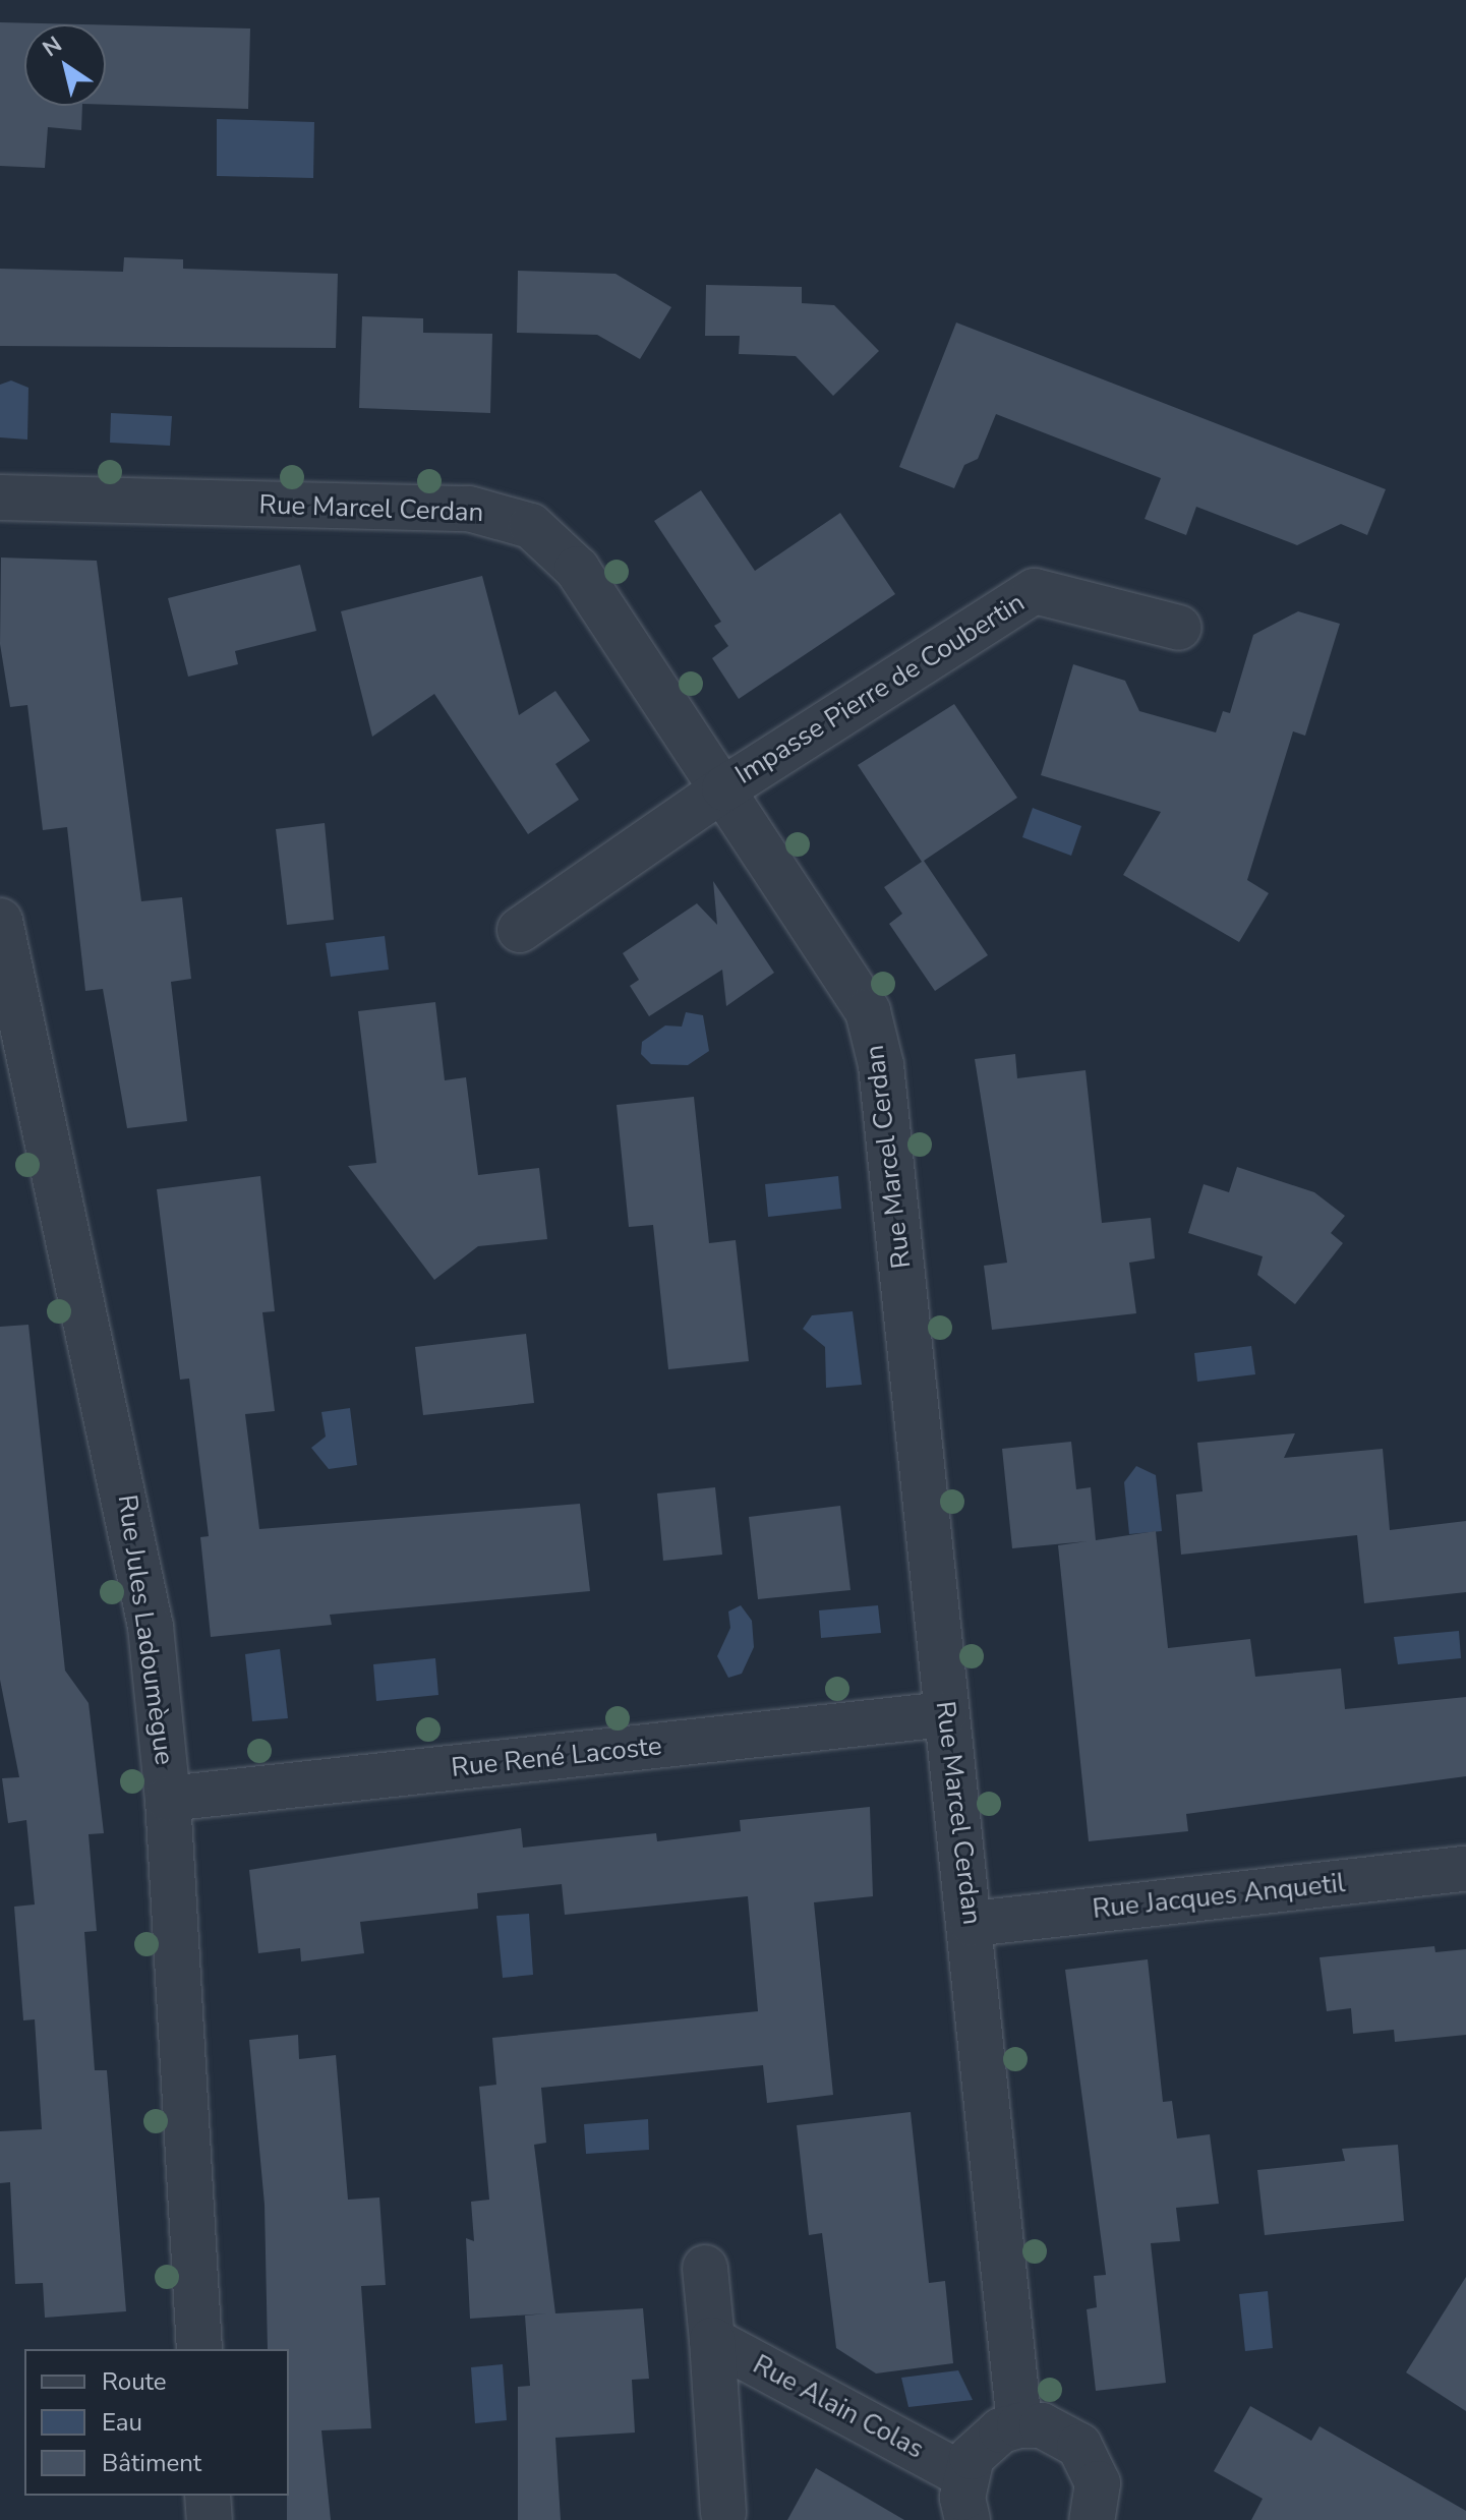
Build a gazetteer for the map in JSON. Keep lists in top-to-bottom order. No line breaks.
{"streets":{"street":["Rue Marcel Cerdan","Impasse Pierre de Coubertin","Rue Jules Ladoumègue","Rue René Lacoste","Rue Jacques Anquetil","Rue Alain Colas"]},"crossings":[["Rue Marcel Cerdan","Impasse Pierre de Coubertin"],["Rue Marcel Cerdan","Rue René Lacoste"],["Rue Marcel Cerdan","Rue Jacques Anquetil"],["Rue Jules Ladoumègue","Rue René Lacoste"]],"legend":["Route","Eau","Bâtiment"],"north":"top left"}
